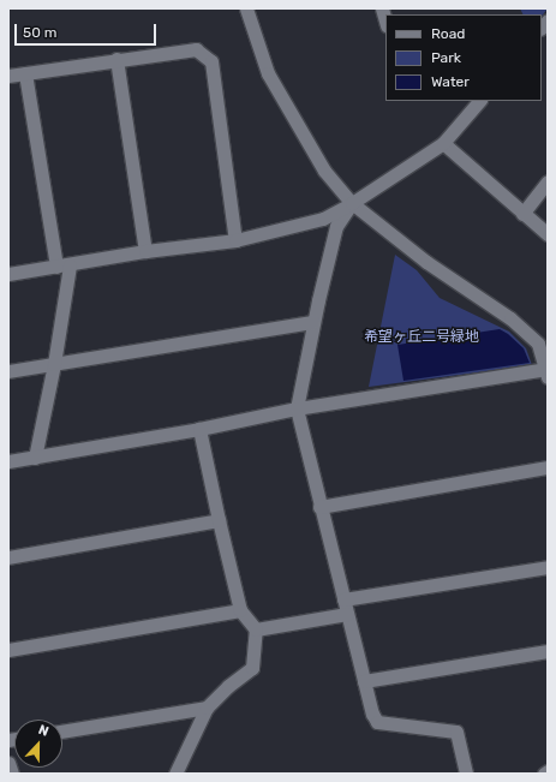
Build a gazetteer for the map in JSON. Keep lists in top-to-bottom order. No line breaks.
{"parks":["希望ヶ丘二号緑地"],"legend":["Road","Park","Water"],"scale_bar":"50 m","north":"top"}
